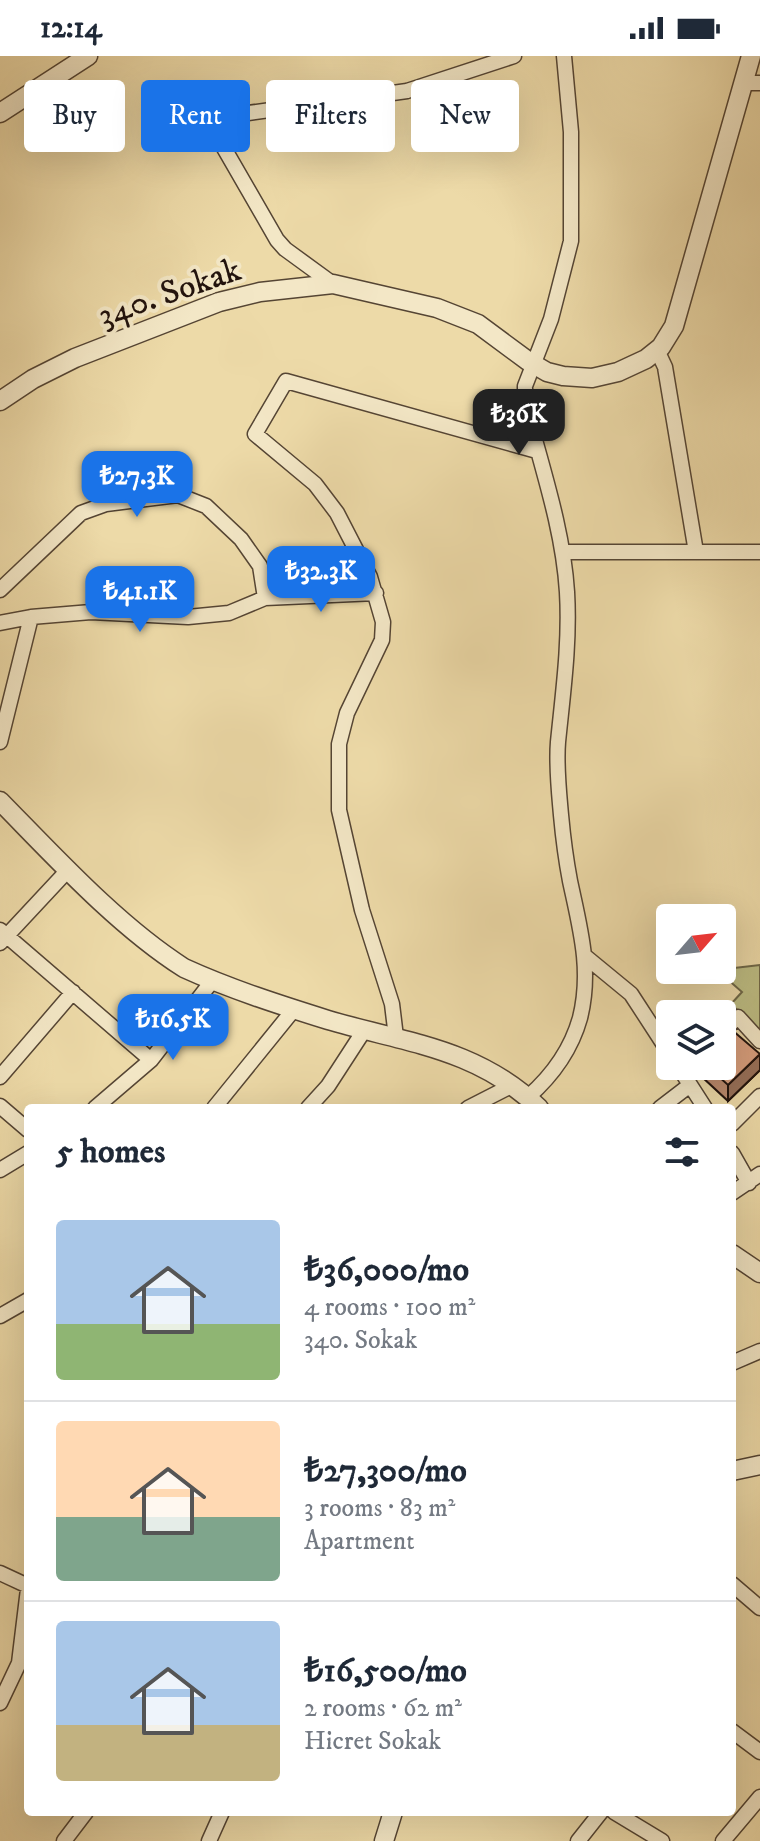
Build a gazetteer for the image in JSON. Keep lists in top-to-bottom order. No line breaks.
{"streets":{"street":["340. Sokak"]},"north":"top right","page":{"status":"12:14","chip":["Buy","Rent","Filters","New"],"price":["₺36K","₺27.3K","₺32.3K","₺41.1K","₺16.5K"],"heading":"5 homes","list":[{"name":"₺36,000/mo","note":"4 rooms · 100 m² · 340. Sokak"},{"name":"₺27,300/mo","note":"3 rooms · 83 m² · Apartment"},{"name":"₺16,500/mo","note":"2 rooms · 62 m² · Hicret Sokak"}]}}
